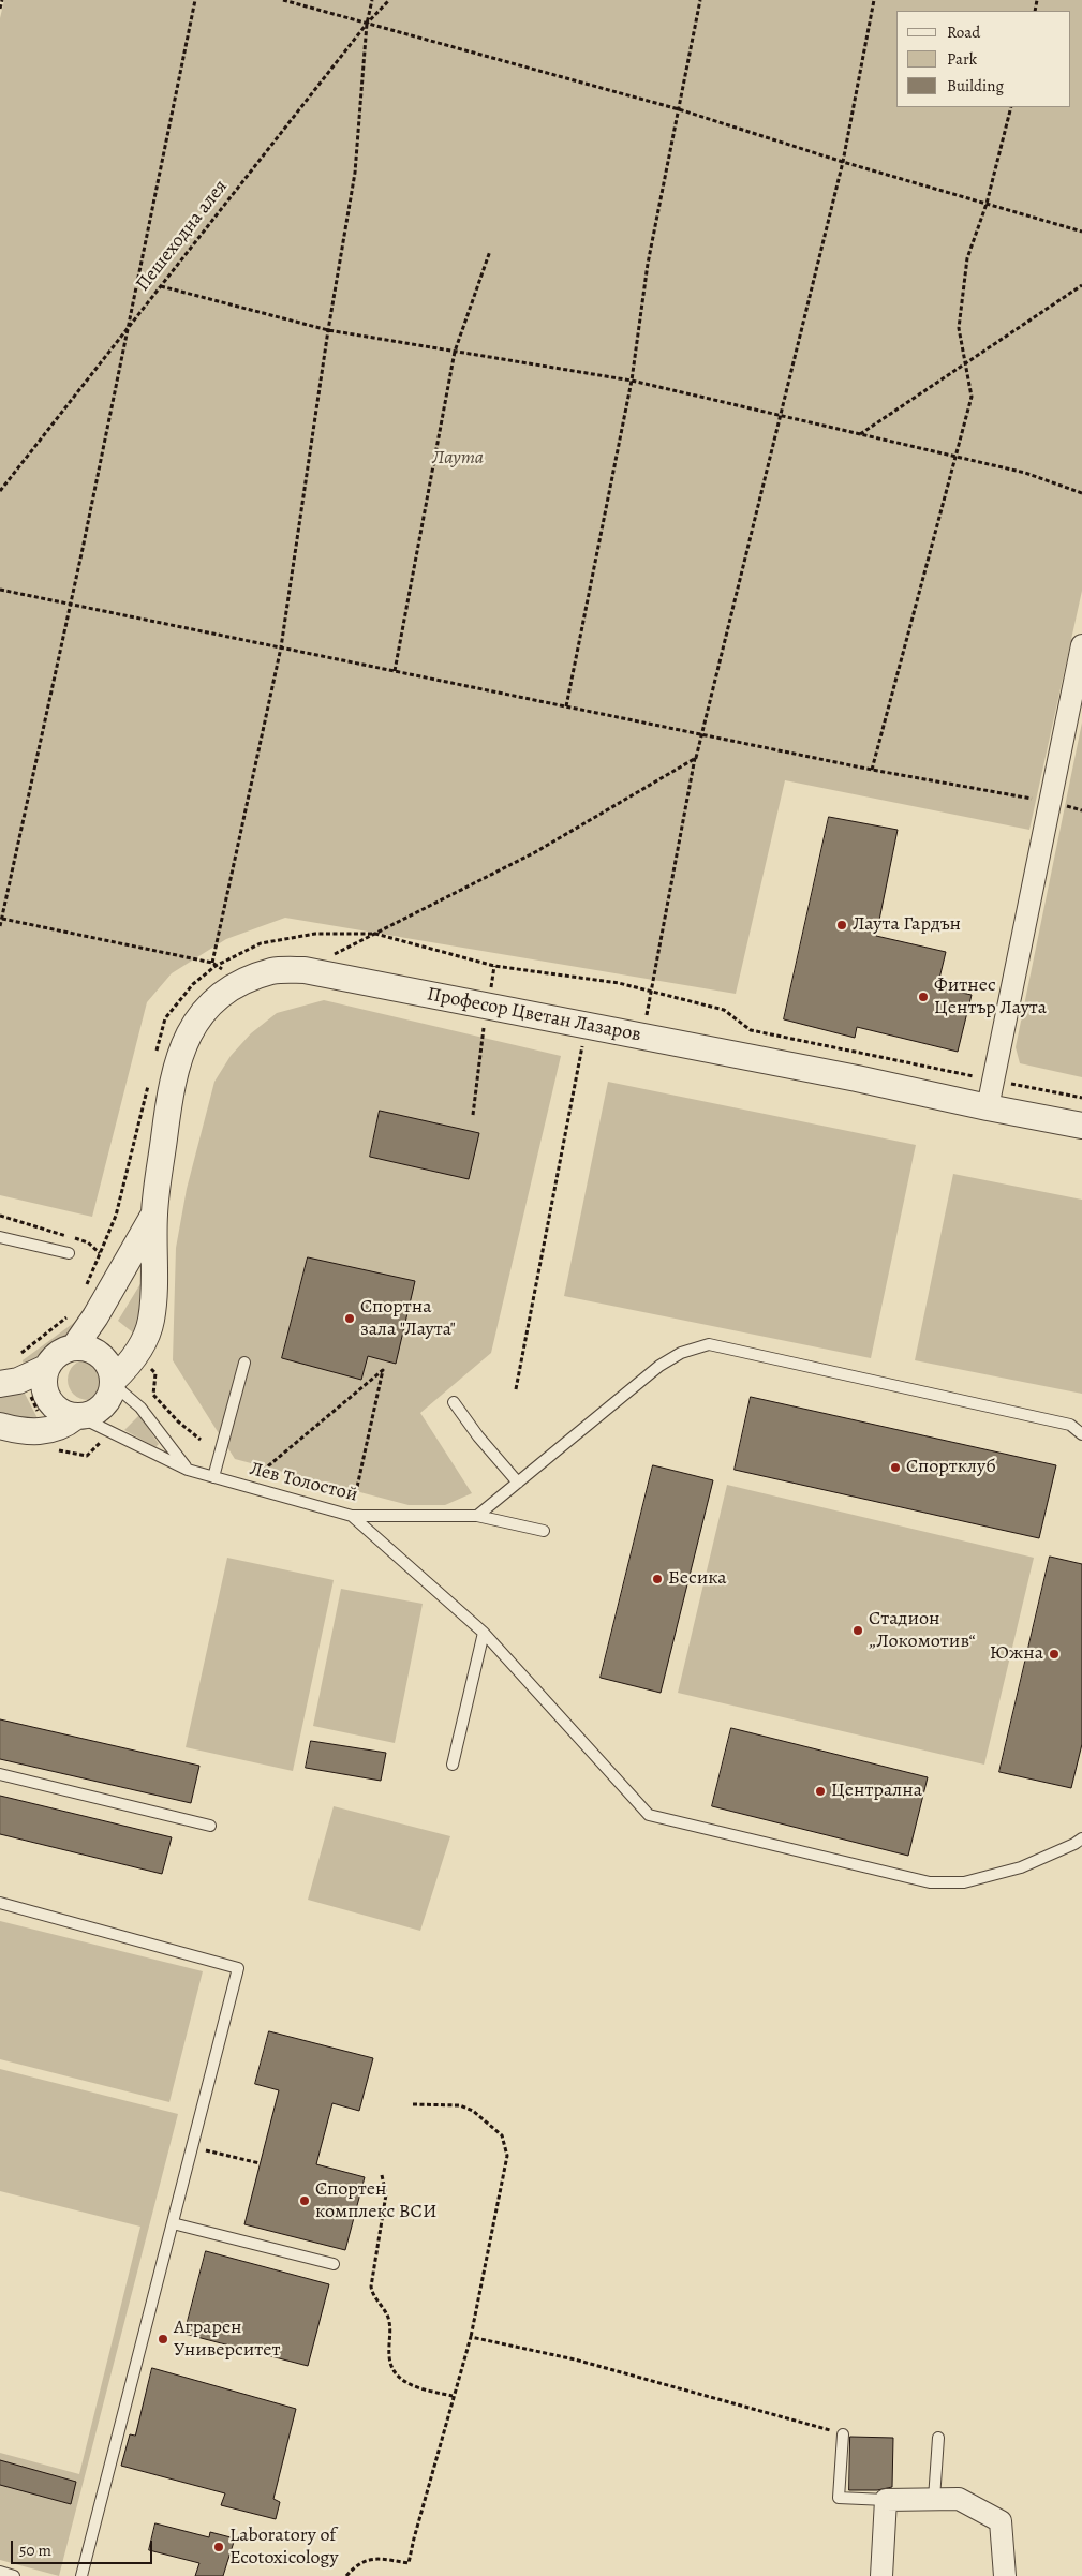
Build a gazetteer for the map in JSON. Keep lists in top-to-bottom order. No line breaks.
{"streets":{"street":["Професор Цветан Лазаров"],"lane":["Лев Толостой"],"path":["Пешеходна алея"]},"crossings":[["Професор Цветан Лазаров","Лев Толостой"]],"parks":["Лаута"],"places":["Лаута Гардън","Фитнес Център Лаута","Спортна зала \"Лаута\"","Спортклуб","Бесика","Стадион „Локомотив“","Южна","Централна","Спортен комплекс ВСИ","Аграрен Университет","Laboratory of Ecotoxicology"],"legend":["Road","Park","Building"],"scale_bar":"50 m"}
